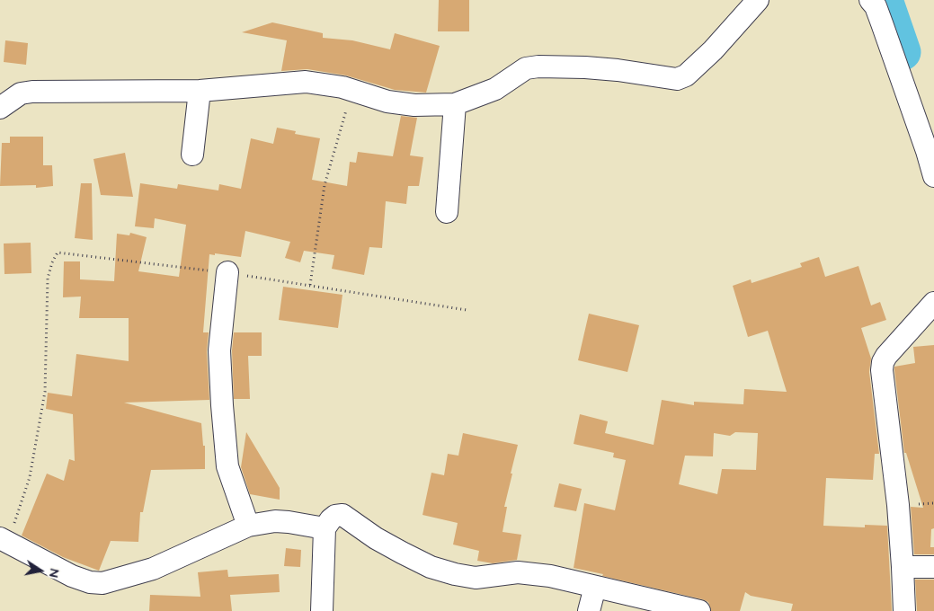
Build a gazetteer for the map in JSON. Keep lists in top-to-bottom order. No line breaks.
{"north":"right"}
